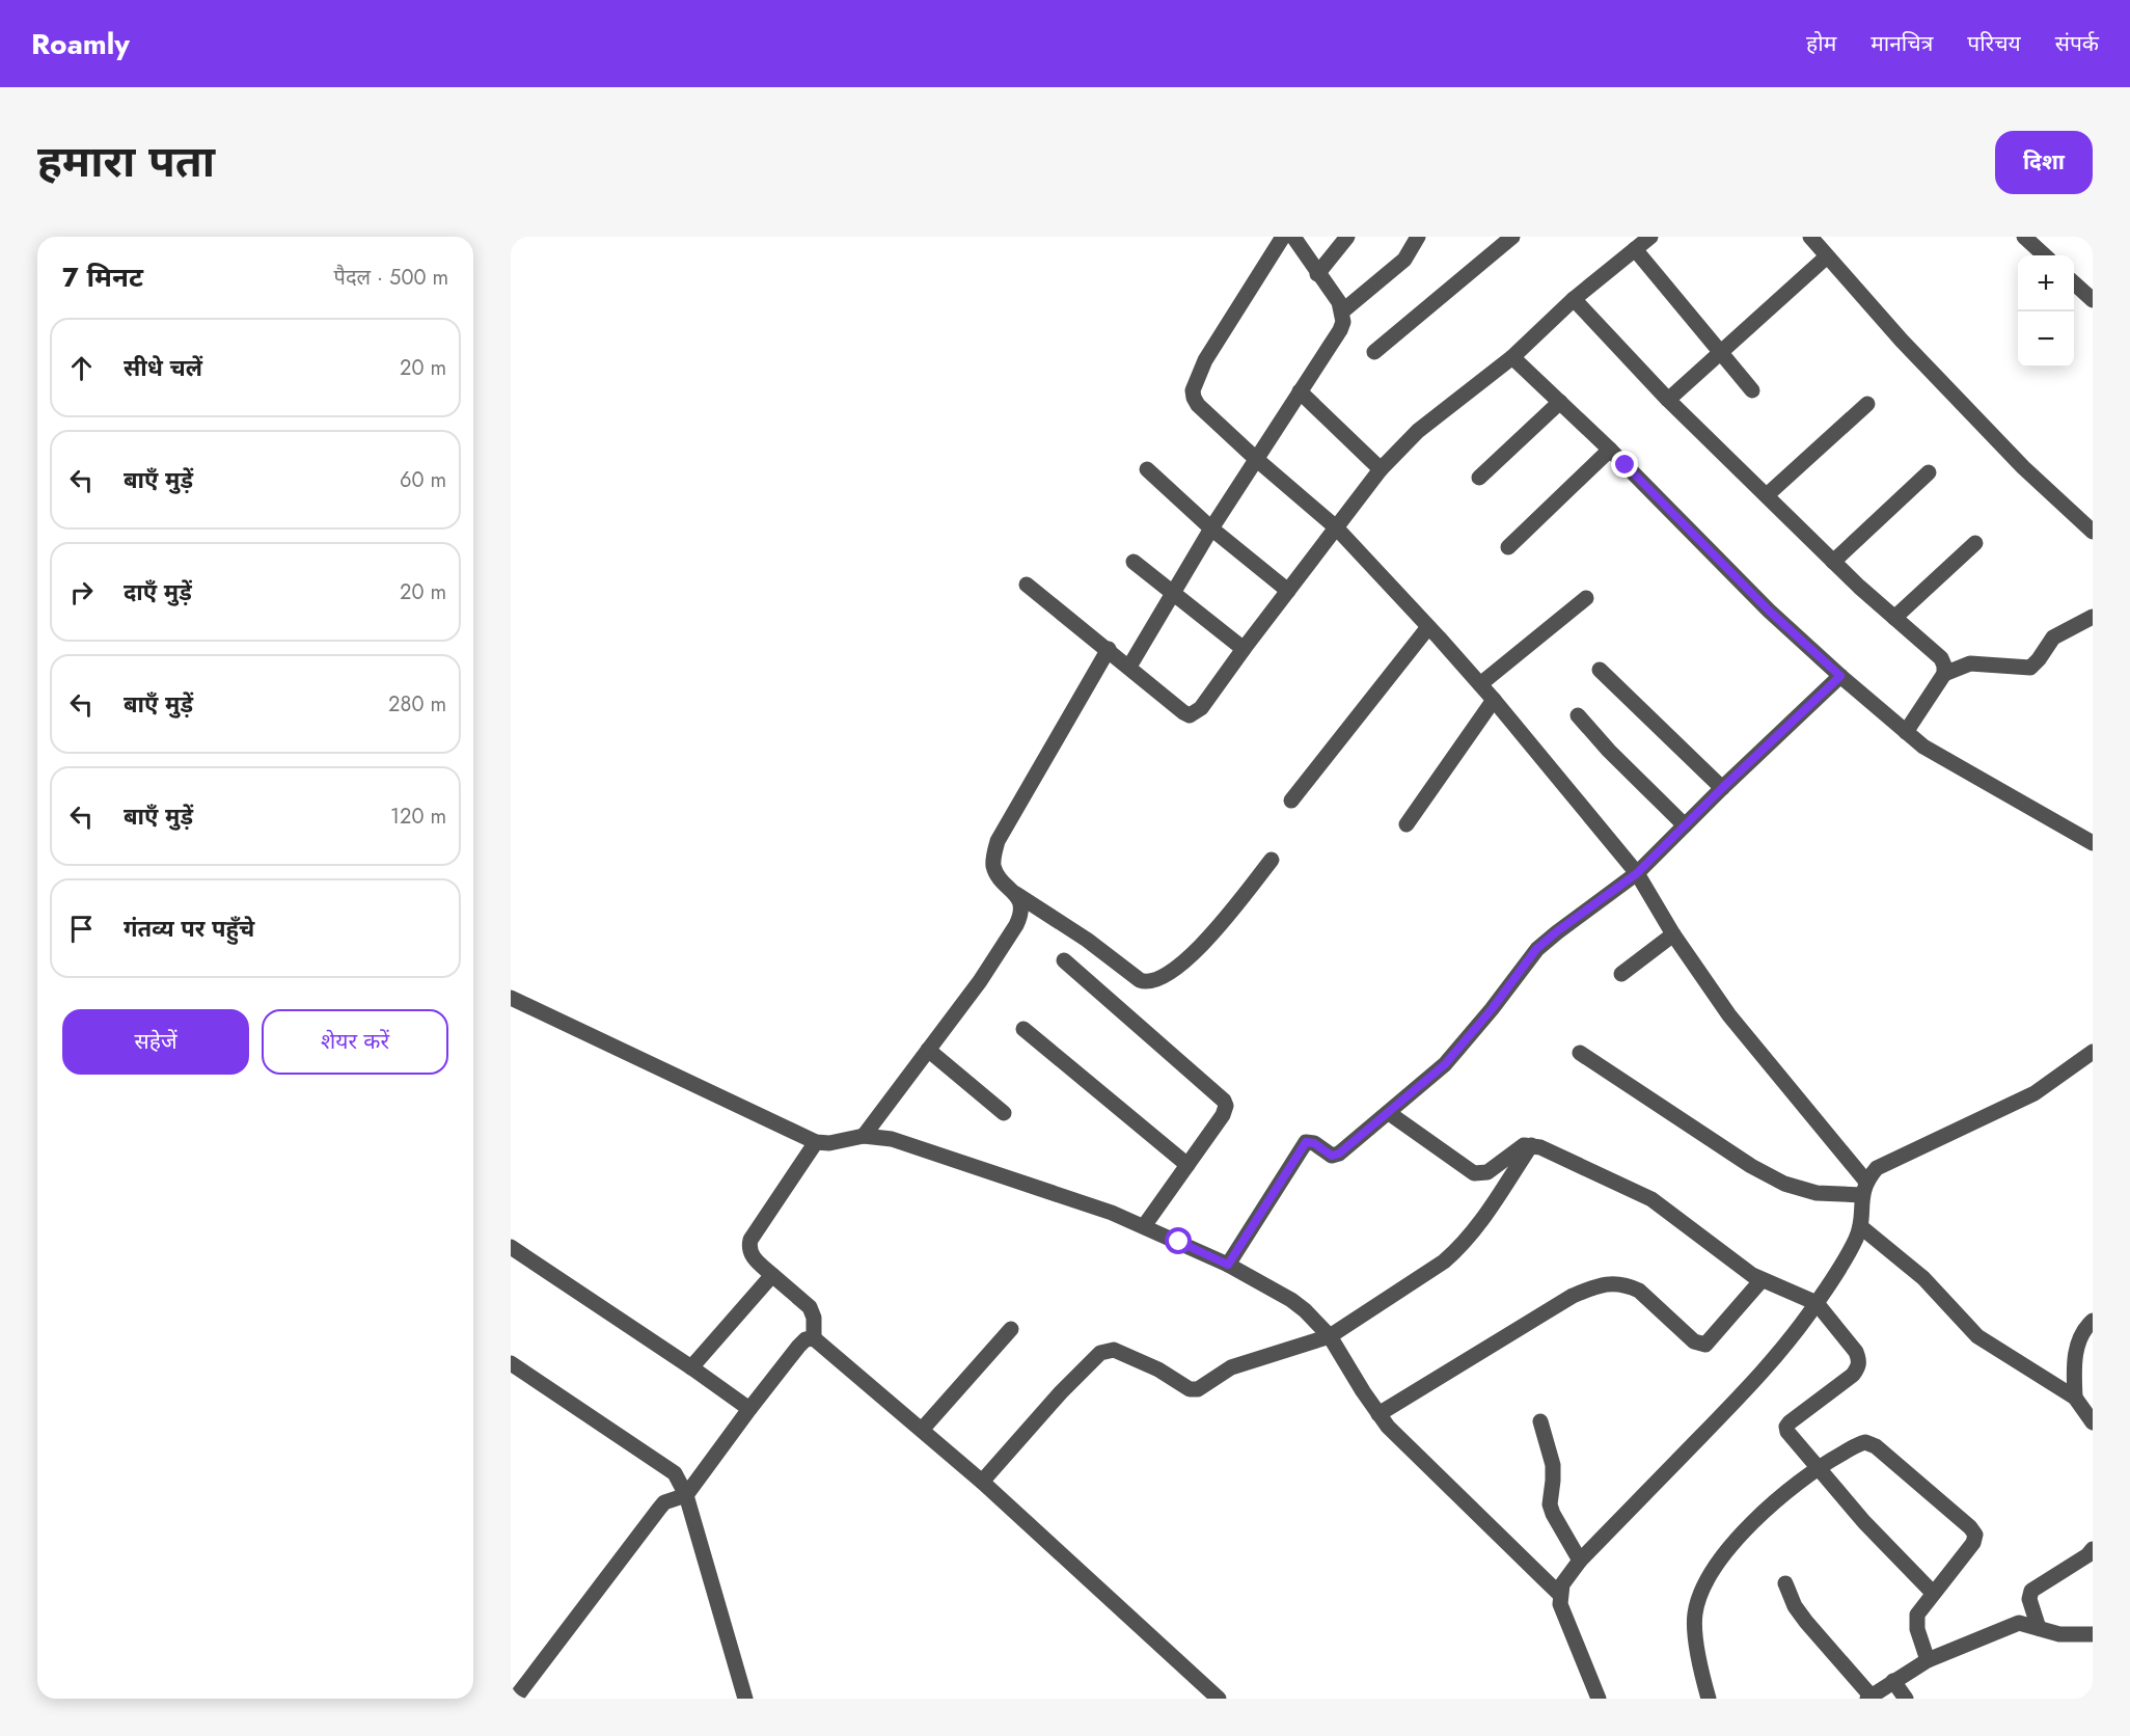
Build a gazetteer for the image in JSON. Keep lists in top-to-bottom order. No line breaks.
{"page":{"header":"Roamly","nav":["होम","मानचित्र","परिचय","संपर्क"],"title":"हमारा पता","buttons":["दिशा",["सहेजें","शेयर करें"]],"heading":["7 मिनट","पैदल · 500 m"],"map_buttons":["+","−"],"list":[["सीधे चलें","20 m"],["बाएँ मुड़ें","60 m"],["दाएँ मुड़ें","20 m"],["बाएँ मुड़ें","280 m"],["बाएँ मुड़ें","120 m"],"गंतव्य पर पहुँचे"]}}
